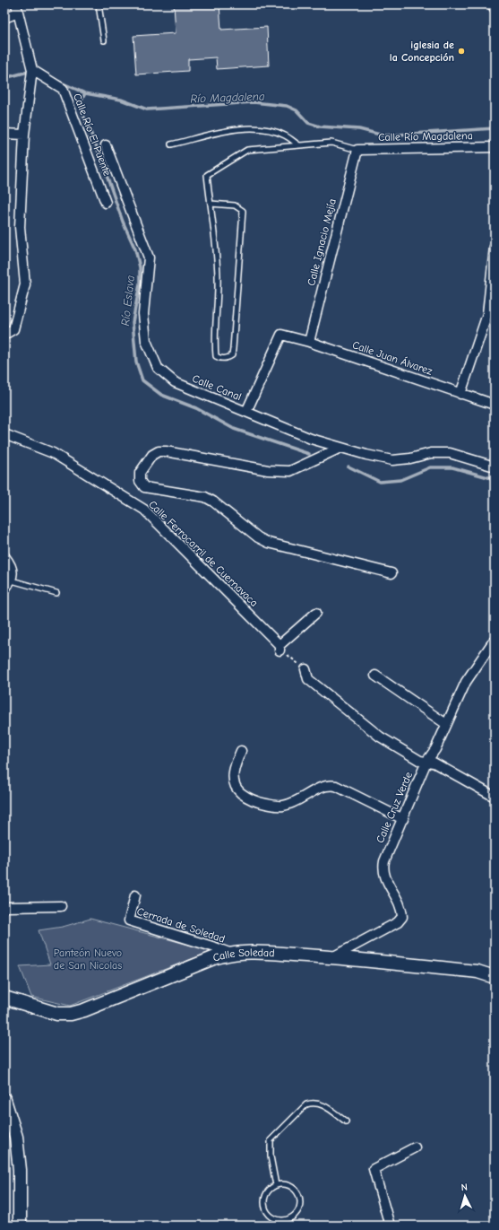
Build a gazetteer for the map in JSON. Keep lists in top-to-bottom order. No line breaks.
{"streets":{"street":["Calle Río El Puente","Calle Río Magdalena","Calle Ignacio Mejía","Calle Juan Álvarez","Calle Canal","Calle Ferrocarril de Cuernavaca","Calle Cruz Verde","Cerrada de Soledad","Calle Soledad"]},"crossings":[["Calle Río Magdalena","Calle Ignacio Mejía"],["Calle Ignacio Mejía","Calle Juan Álvarez"],["Calle Juan Álvarez","Calle Canal"],["Calle Cruz Verde","Calle Soledad"],["Cerrada de Soledad","Calle Soledad"]],"water":["Río Magdalena","Río Eslava"],"parks":["Panteón Nuevo de San Nicolas"],"places":["iglesia de la Concepción"],"north":"top"}
